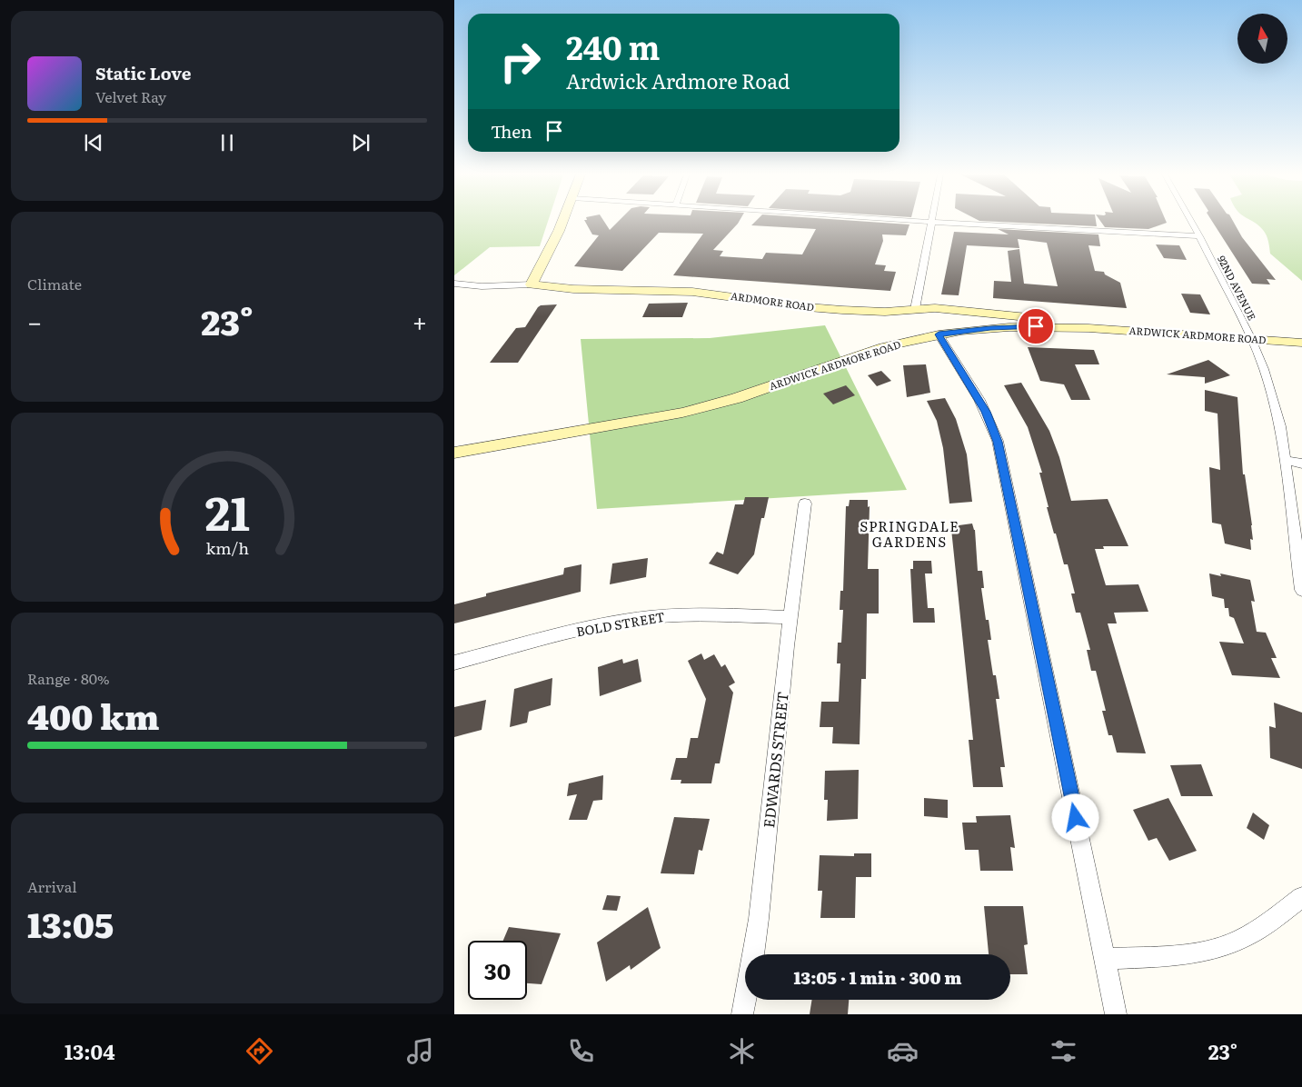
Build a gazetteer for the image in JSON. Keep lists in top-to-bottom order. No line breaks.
{"streets":{"street":["92ND AVENUE","ARDMORE ROAD","ARDWICK ARDMORE ROAD","BOLD STREET","EDWARDS STREET"]},"crossings":[["92ND AVENUE","ARDWICK ARDMORE ROAD"],["ARDMORE ROAD","ARDWICK ARDMORE ROAD"],["BOLD STREET","EDWARDS STREET"]],"districts":["SPRINGDALE GARDENS"],"north":"top","page":{"turn":["240 m","Ardwick Ardmore Road"],"song":["Static Love","Velvet Ray"],"then":"Then","tile":["Climate",["Range · 80%","400 km"],["Arrival","13:05"]],"heat":["−","23°","+"],"limit":"30","trip":"13:05 · 1 min · 300 m","tabs":["13:04","23°"],"gauge":["21","km/h"]}}
